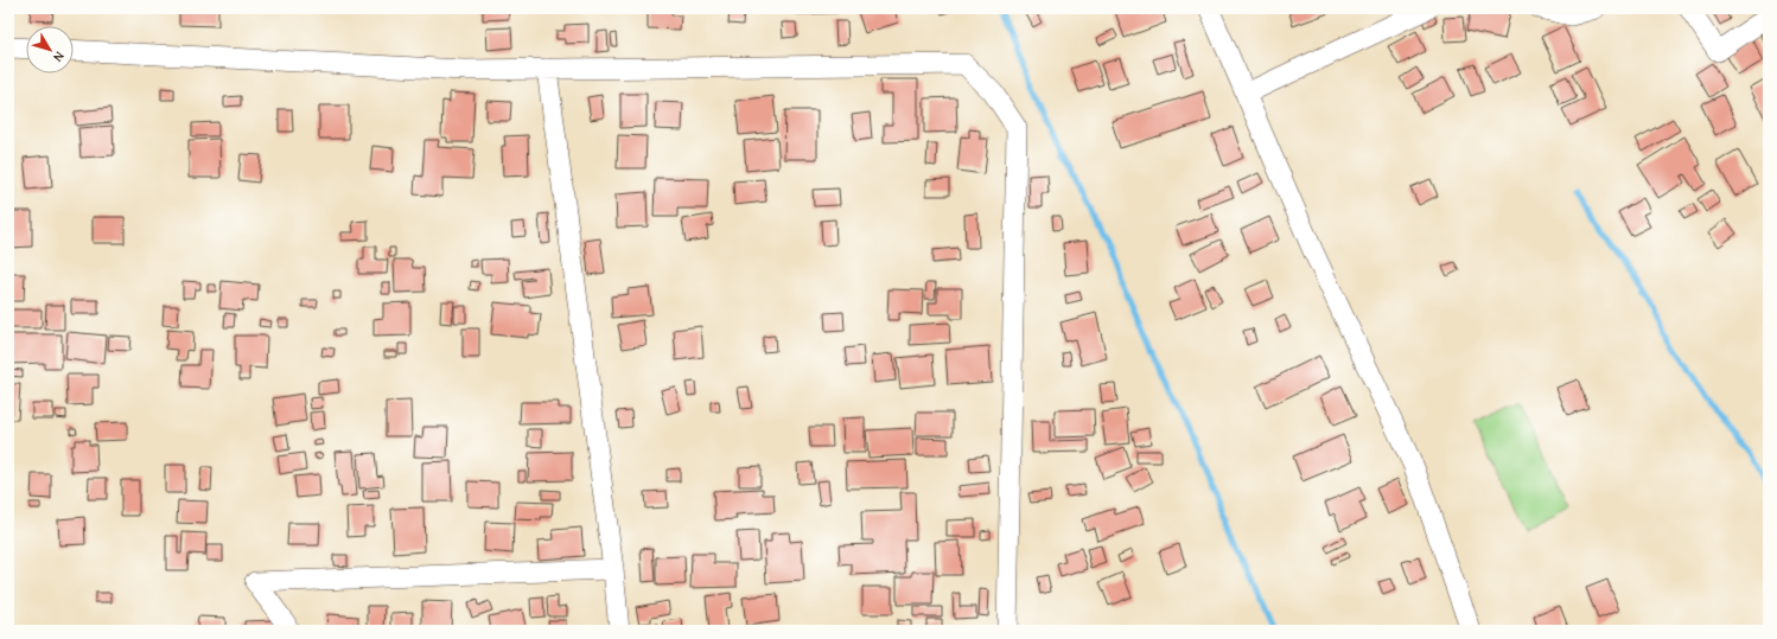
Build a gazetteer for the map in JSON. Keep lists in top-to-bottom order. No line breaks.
{"north":"bottom right"}
